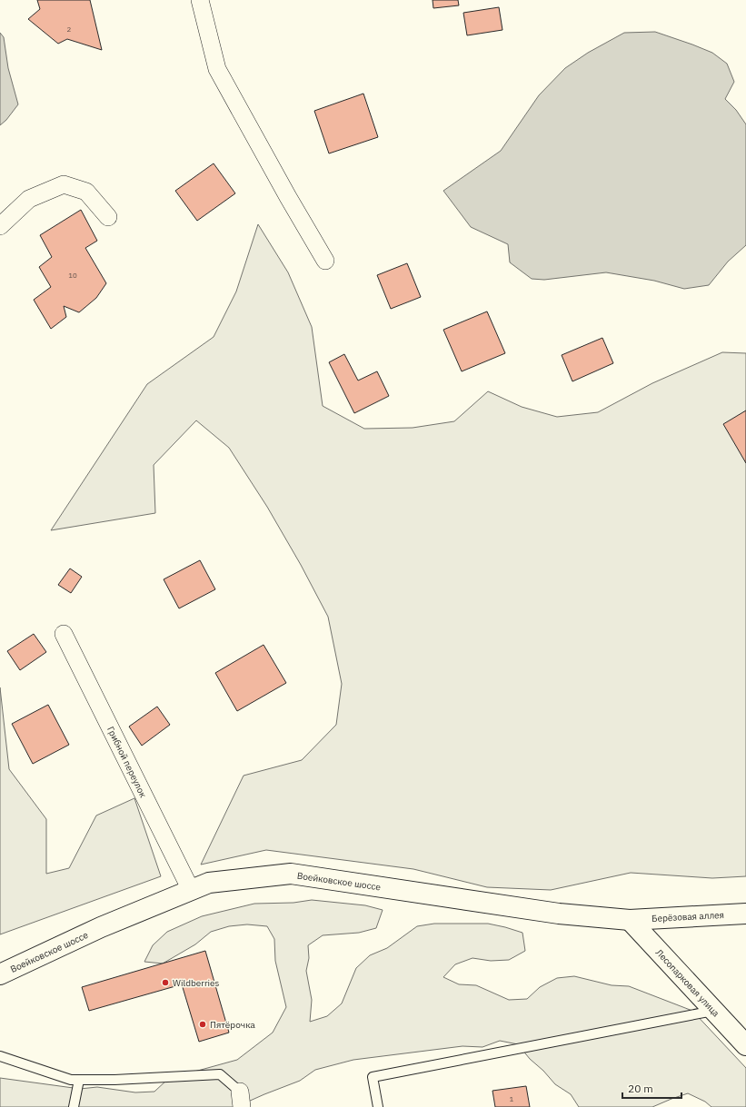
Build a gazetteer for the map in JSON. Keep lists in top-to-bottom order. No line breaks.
{"streets":{"street":["Грибной переулок","Воейковское шоссе","Берёзовая аллея","Лесопарковая улица"]},"crossings":[["Грибной переулок","Воейковское шоссе"],["Воейковское шоссе","Берёзовая аллея"],["Воейковское шоссе","Лесопарковая улица"],["Берёзовая аллея","Лесопарковая улица"]],"places":["Wildberries","Пятёрочка"],"house_numbers":["2","10","1"],"scale_bar":"20 m"}
